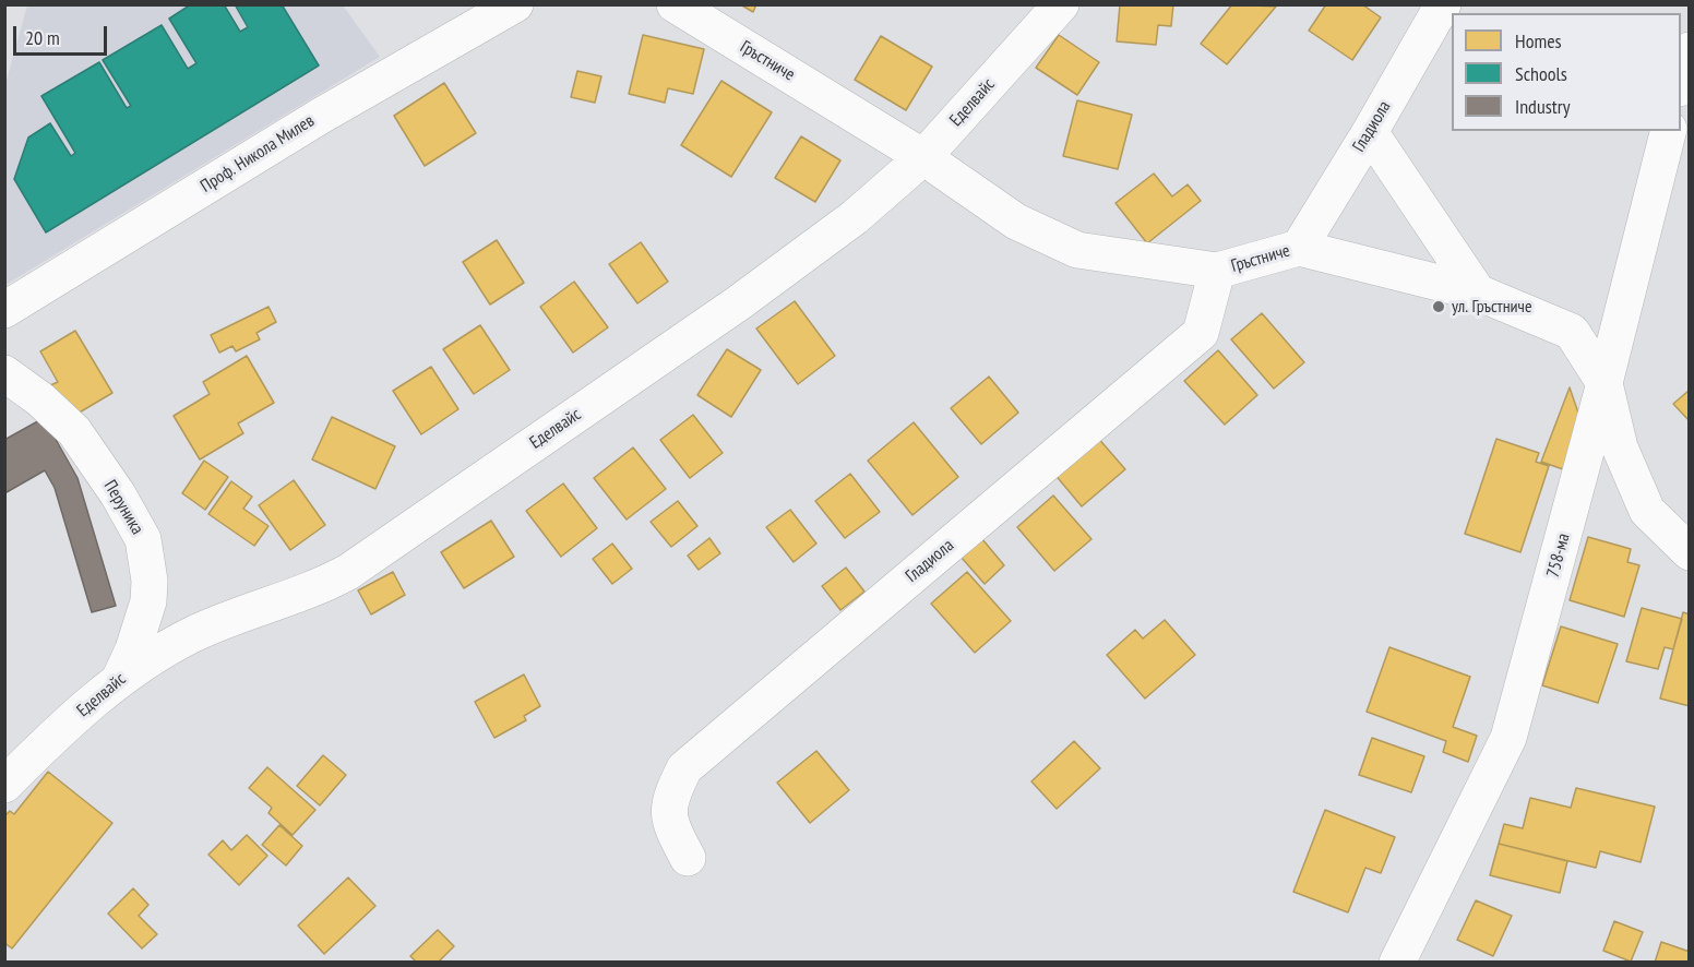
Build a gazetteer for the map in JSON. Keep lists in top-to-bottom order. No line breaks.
{"streets":{"street":["Гръстниче","Еделвайс","Гладиола","Проф. Никола Милев","Перуника","758-ма"]},"crossings":[["Гръстниче","Еделвайс"],["Гръстниче","Гладиола"],["Гръстниче","758-ма"],["Еделвайс","Перуника"]],"places":["ул. Гръстниче"],"legend":["Homes","Schools","Industry"],"scale_bar":"20 m"}
